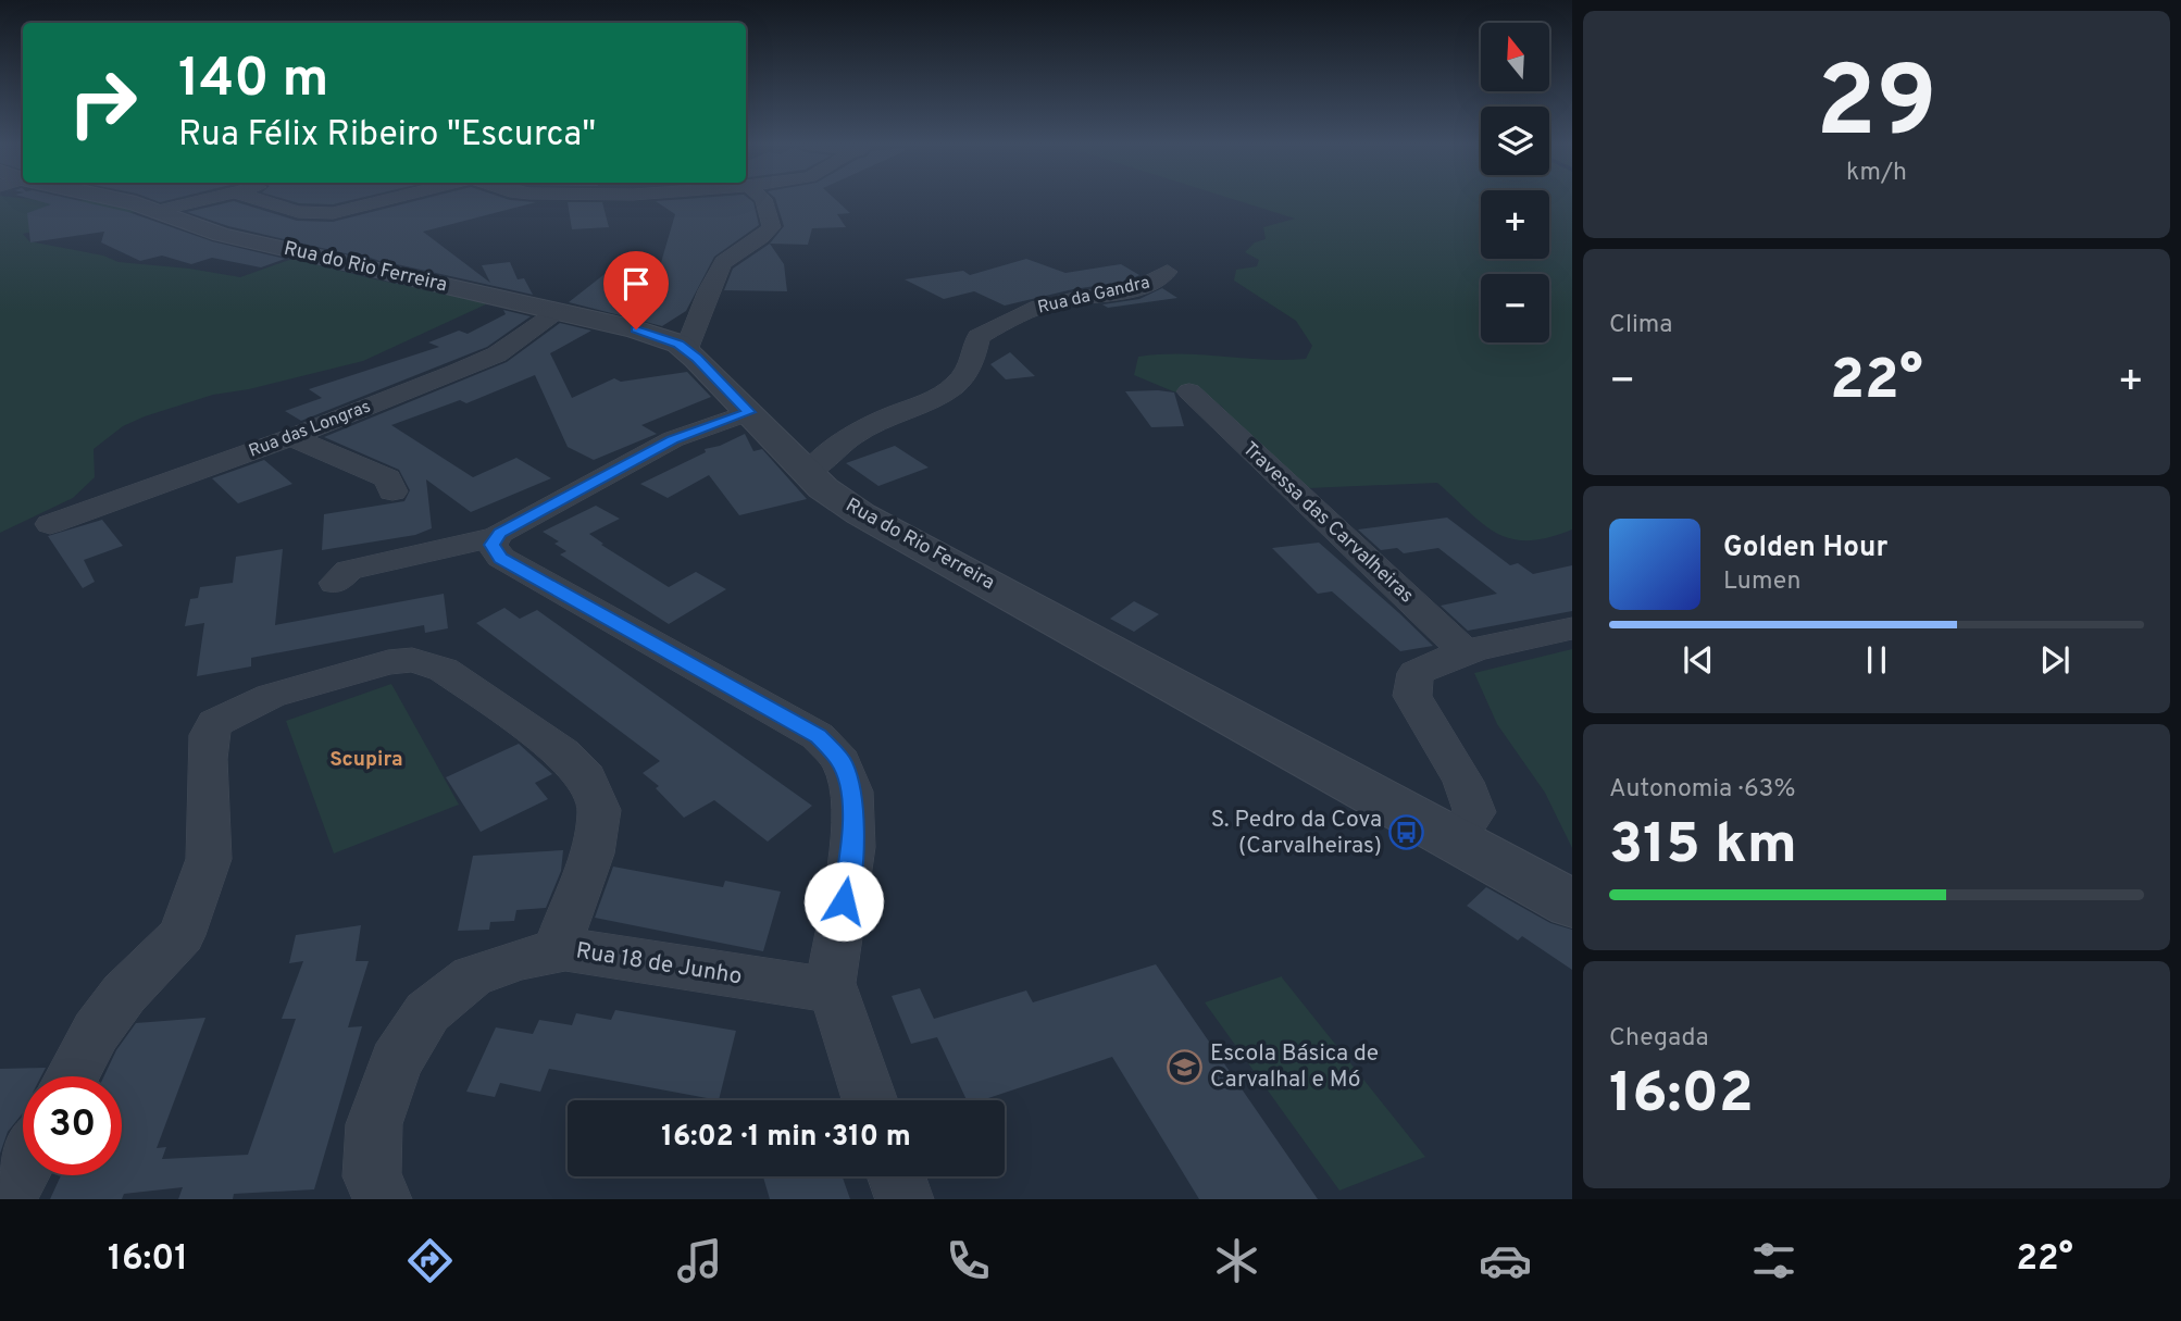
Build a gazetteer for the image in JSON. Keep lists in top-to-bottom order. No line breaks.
{"streets":{"street":["Rua do Rio Ferreira","Rua da Gandra","Rua das Longras","Travessa das Carvalheiras","Rua 18 de Junho"]},"crossings":[["Rua do Rio Ferreira","Rua da Gandra"],["Rua do Rio Ferreira","Rua das Longras"]],"districts":["Scupira"],"places":{"bus stop":["S. Pedro da Cova (Carvalheiras)"],"school or university":["Escola Básica de Carvalhal e Mó"]},"north":"top","page":{"tile":[["29","km/h"],"Clima",["Autonomia · 63%","315 km"],["Chegada","16:02"]],"map_buttons":["+","−"],"turn":["140 m","Rua Félix Ribeiro \"Escurca\""],"heat":["−","22°","+"],"song":["Golden Hour","Lumen"],"limit":"30","trip":"16:02 · 1 min · 310 m","tabs":["16:01","22°"]}}
